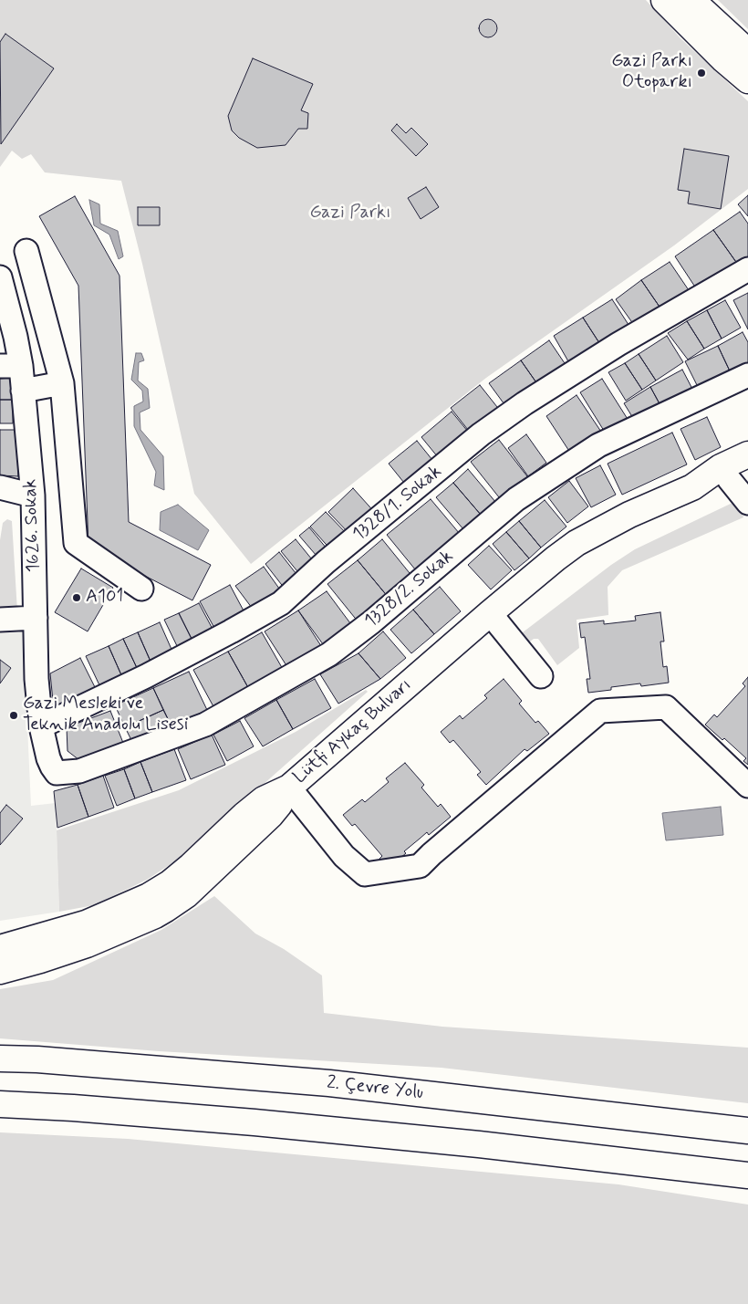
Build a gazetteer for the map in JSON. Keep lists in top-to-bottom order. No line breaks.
{"streets":{"main road":["Lütfi Aykaç Bulvarı","2. Çevre Yolu"],"street":["1328/1. Sokak","1626. Sokak","1328/2. Sokak"]},"crossings":[["1328/1. Sokak","1626. Sokak"],["1626. Sokak","1328/2. Sokak"]],"parks":["Gazi Parkı"],"places":["Gazi Parkı Otoparkı","A101","Gazi Mesleki ve Teknik Anadolu Lisesi"]}
